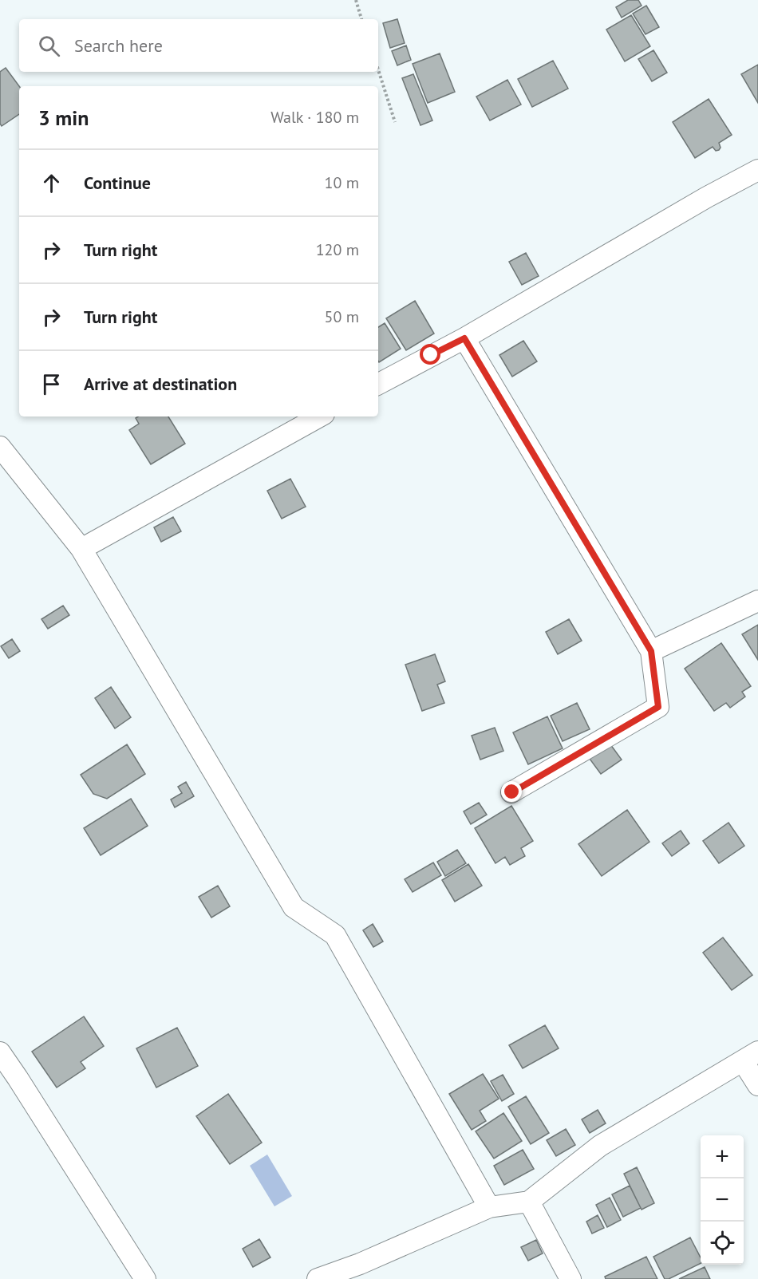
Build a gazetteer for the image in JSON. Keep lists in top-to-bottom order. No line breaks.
{"page":{"search":"Search here","heading":["3 min","Walk · 180 m"],"list":[["Continue","10 m"],["Turn right","120 m"],["Turn right","50 m"],"Arrive at destination"],"map_buttons":["+","−"]}}
